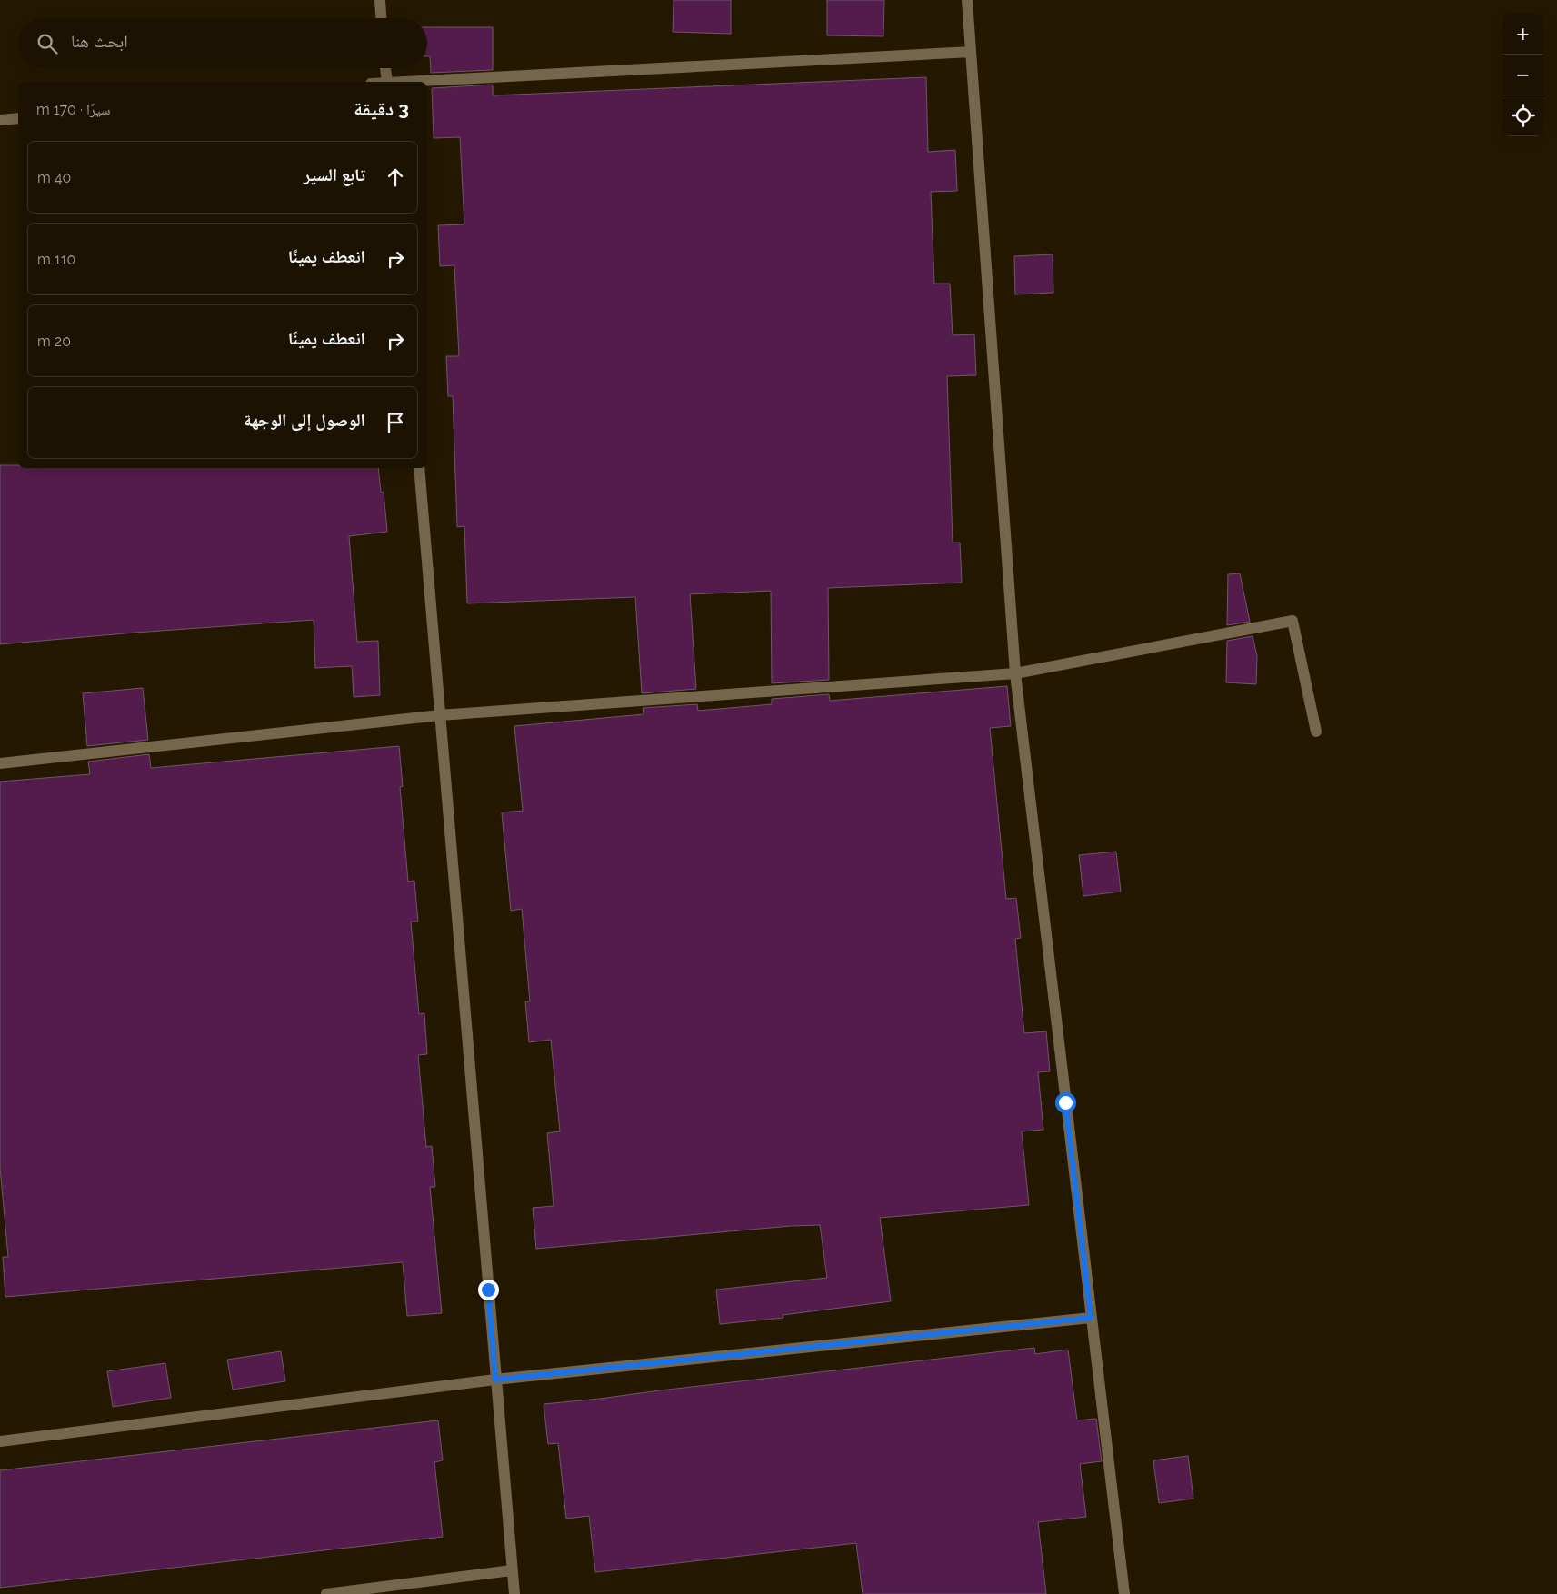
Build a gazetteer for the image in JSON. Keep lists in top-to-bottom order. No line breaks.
{"page":{"map_buttons":["+","−"],"search":"ابحث هنا","heading":["3 دقيقة","سيرًا · 170 m"],"list":[["تابع السير","40 m"],["انعطف يمينًا","110 m"],["انعطف يمينًا","20 m"],"الوصول إلى الوجهة"]}}
